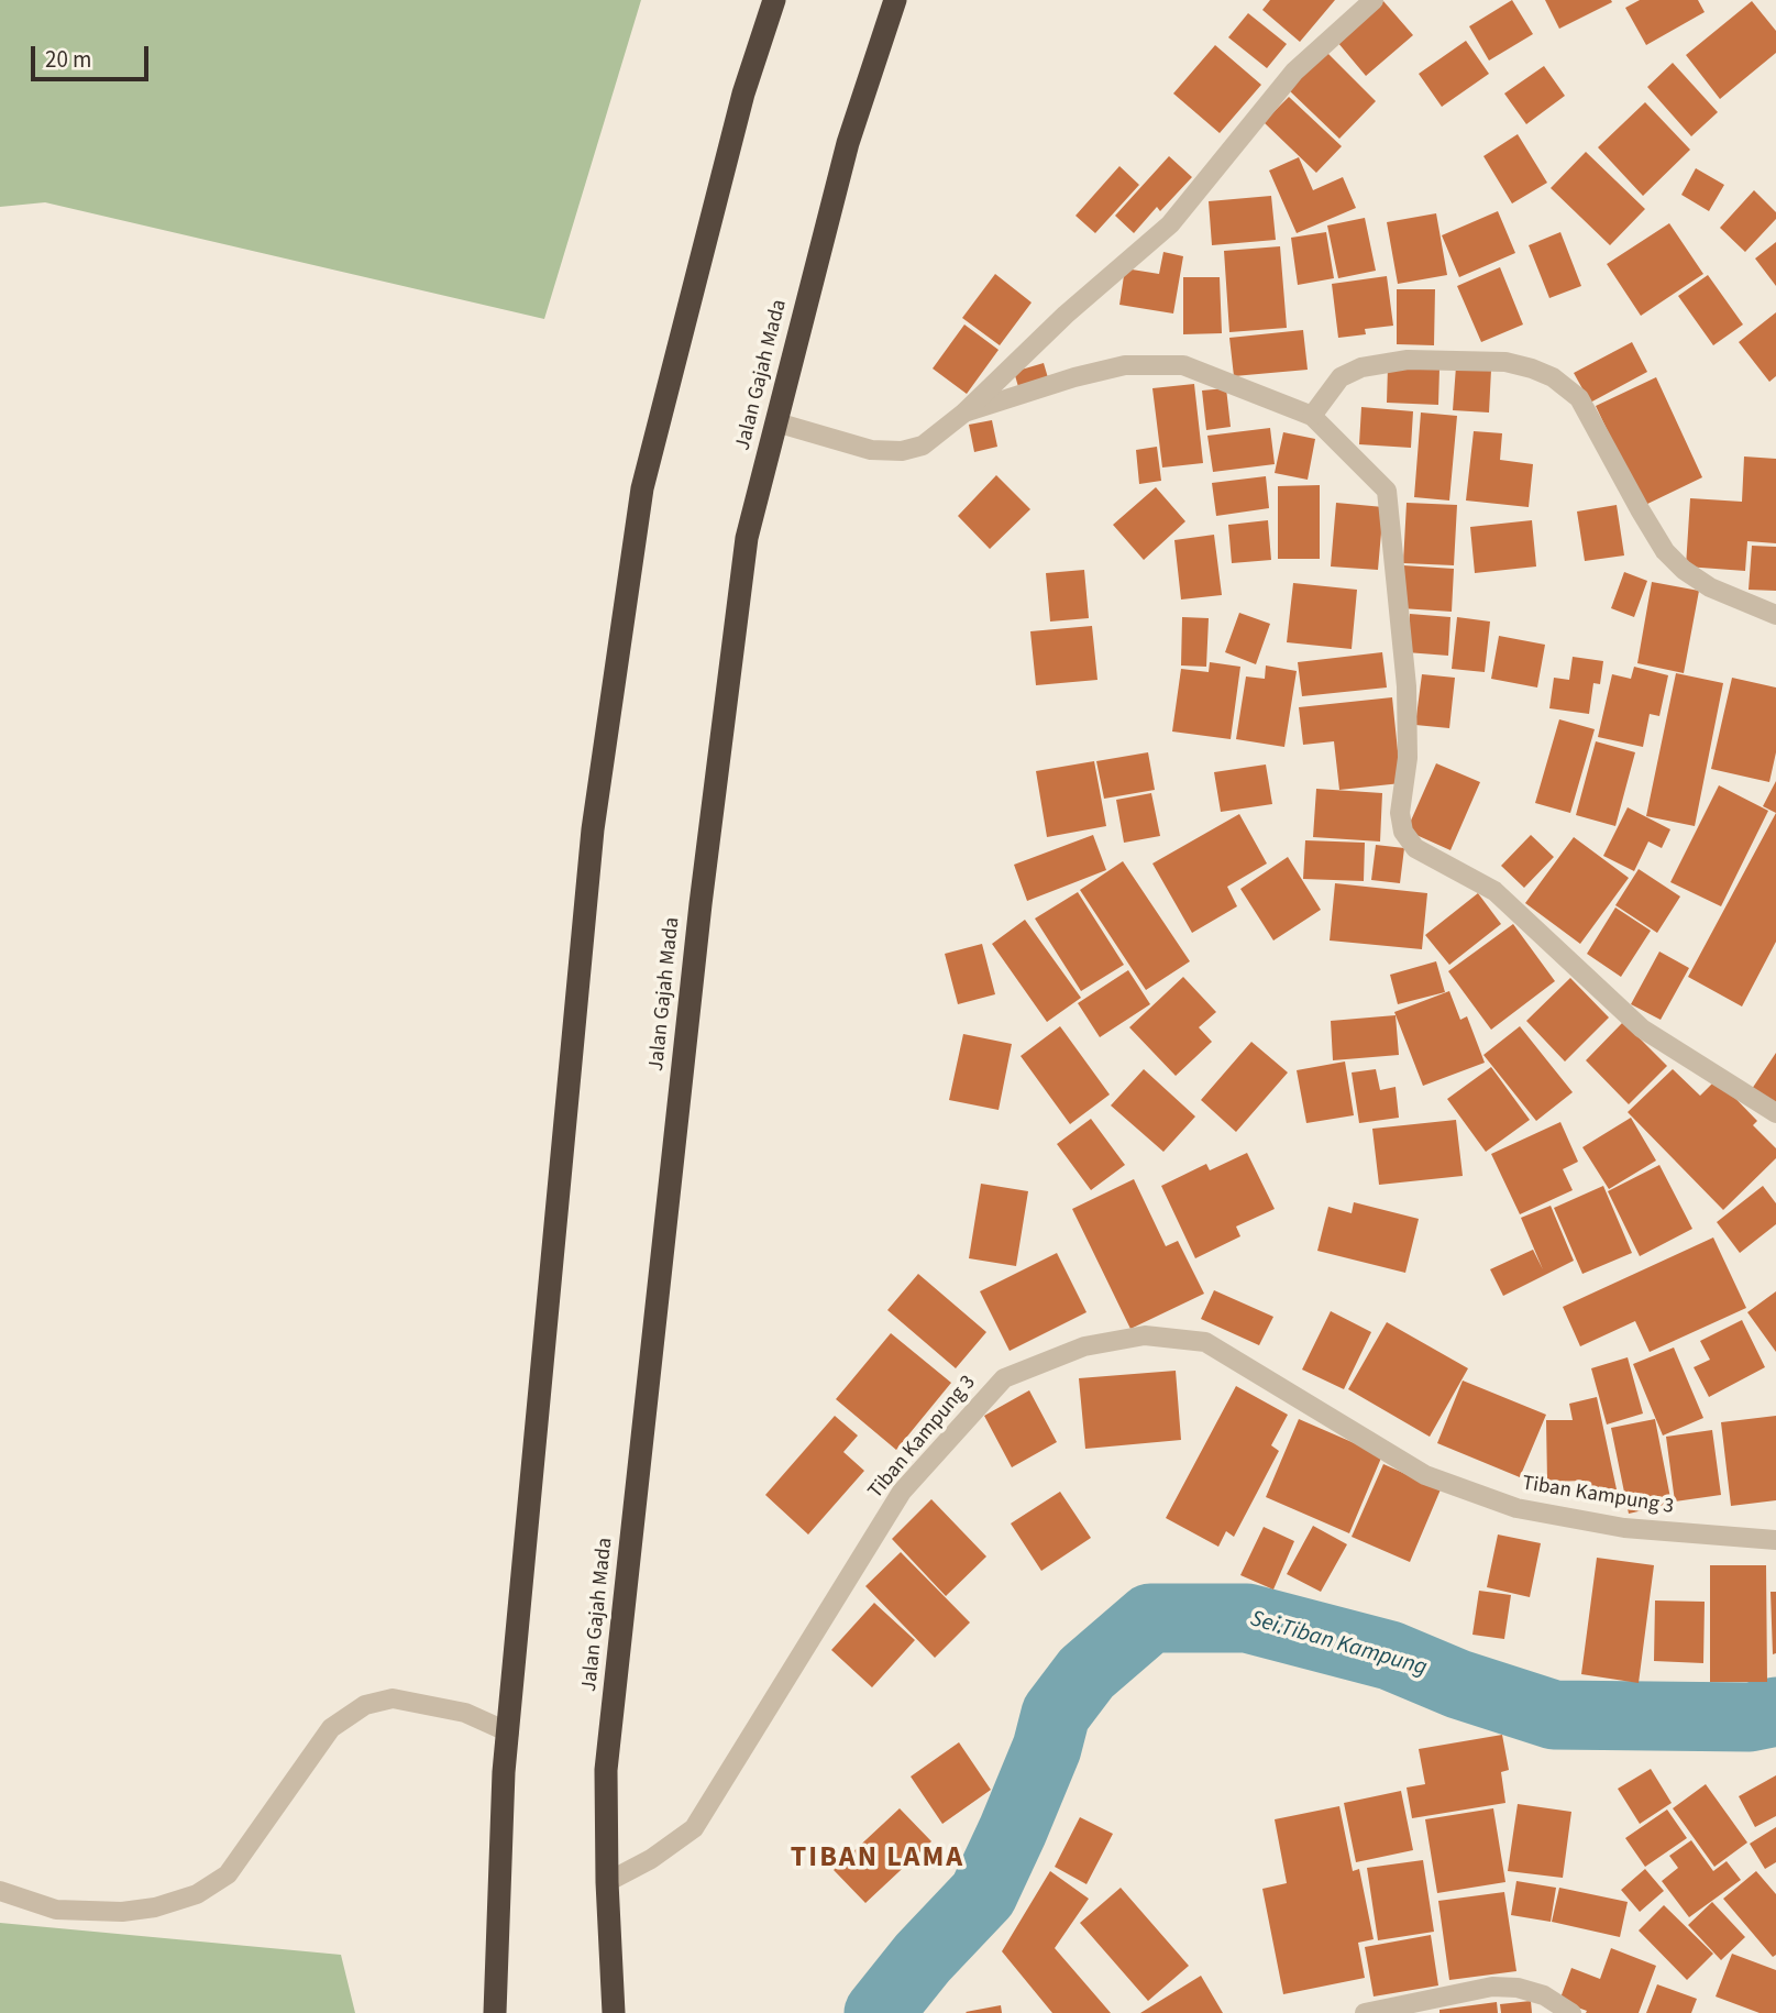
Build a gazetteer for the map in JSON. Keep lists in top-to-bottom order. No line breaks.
{"streets":{"highway":["Jalan Gajah Mada"],"street":["Tiban Kampung 3"]},"crossings":[["Jalan Gajah Mada","Tiban Kampung 3"]],"districts":["TIBAN LAMA"],"water":["Sei.Tiban Kampung"],"scale_bar":"20 m"}
